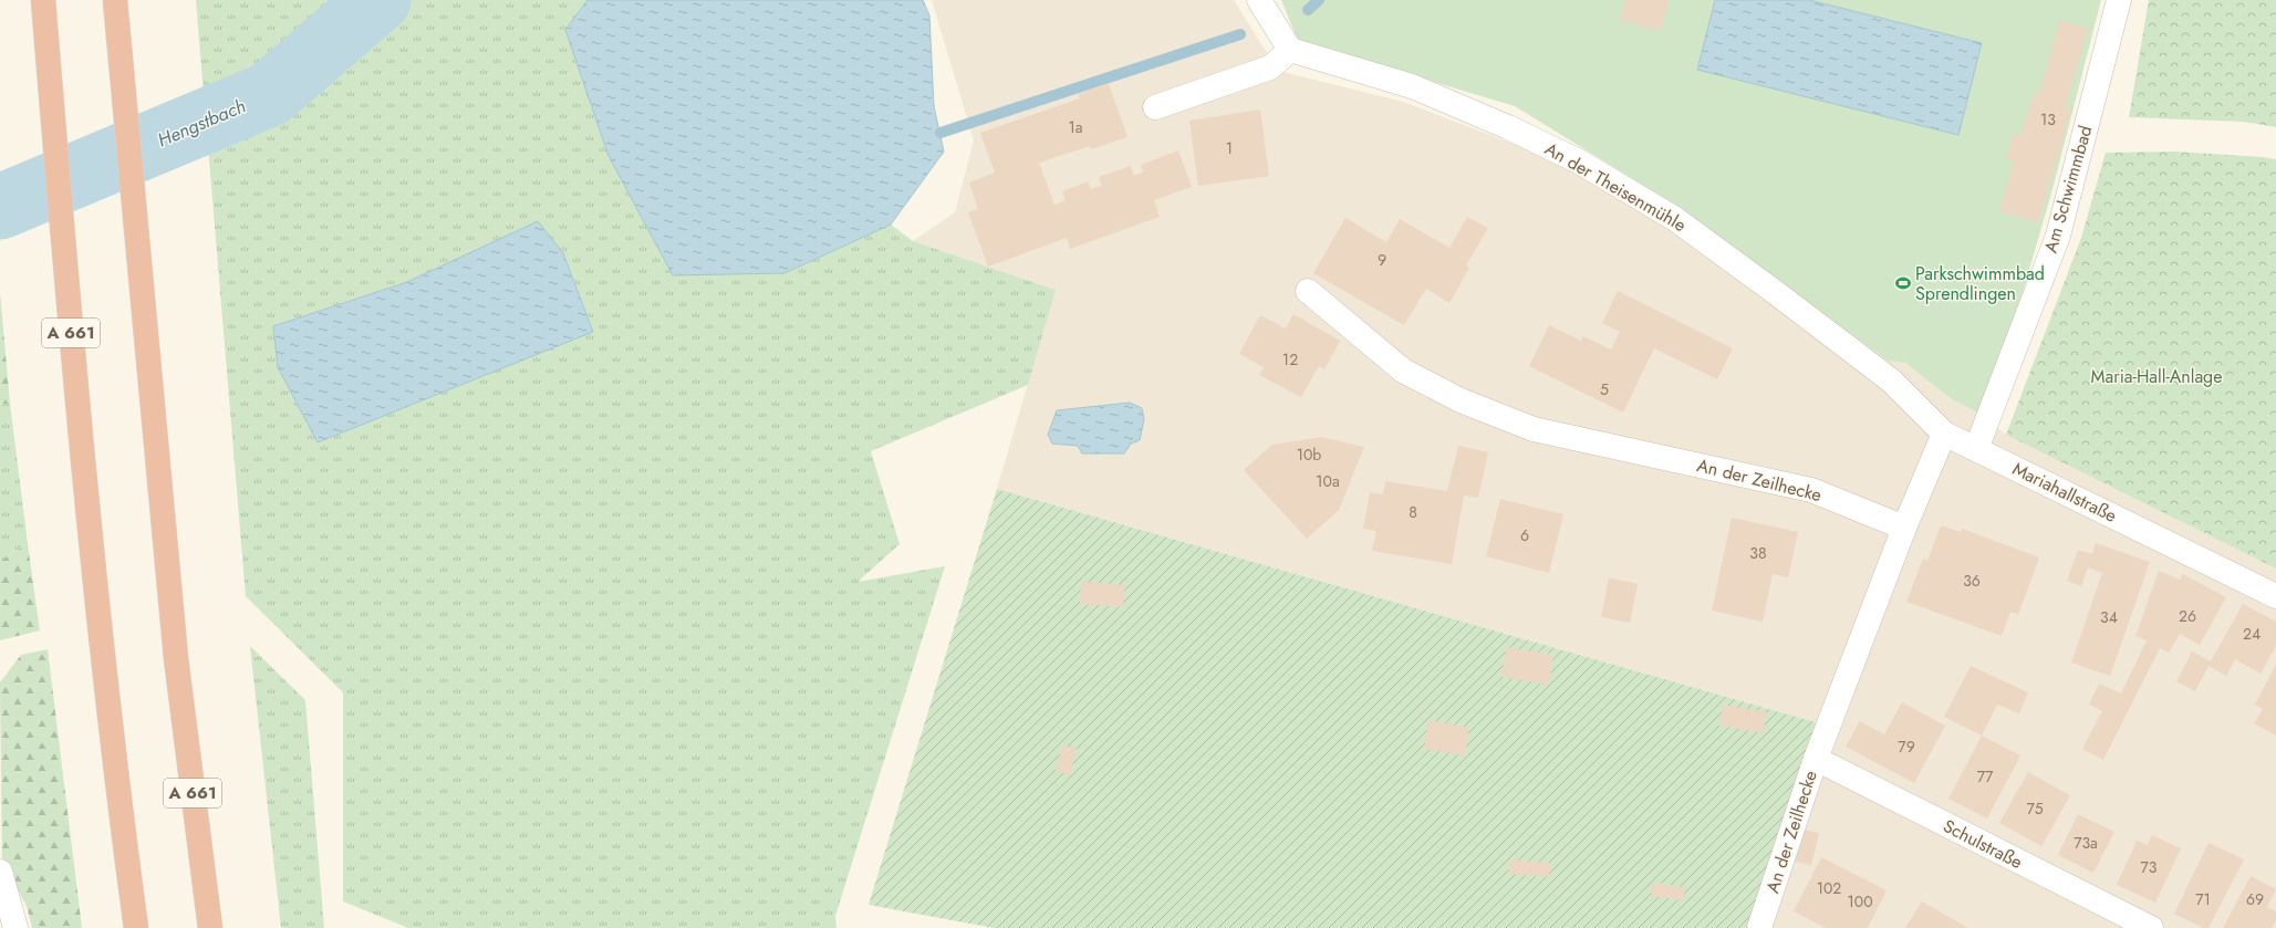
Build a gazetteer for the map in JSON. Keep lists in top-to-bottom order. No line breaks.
{"streets":{"highway":["A 661"],"street":["An der Theisenmühle","Am Schwimmbad","An der Zeilhecke","Mariahallstraße","Schulstraße"]},"crossings":[["An der Theisenmühle","Mariahallstraße"],["Am Schwimmbad","Mariahallstraße"],["An der Zeilhecke","Schulstraße"]],"water":["Hengstbach"],"parks":["Maria-Hall-Anlage"],"places":{"sports":["Parkschwimmbad Sprendlingen"]},"house_numbers":["13","1a","1","9","12","5","10b","10a","8","6","38","36","26","34","24","79","77","75","73a","73","102","71","69","100"]}
